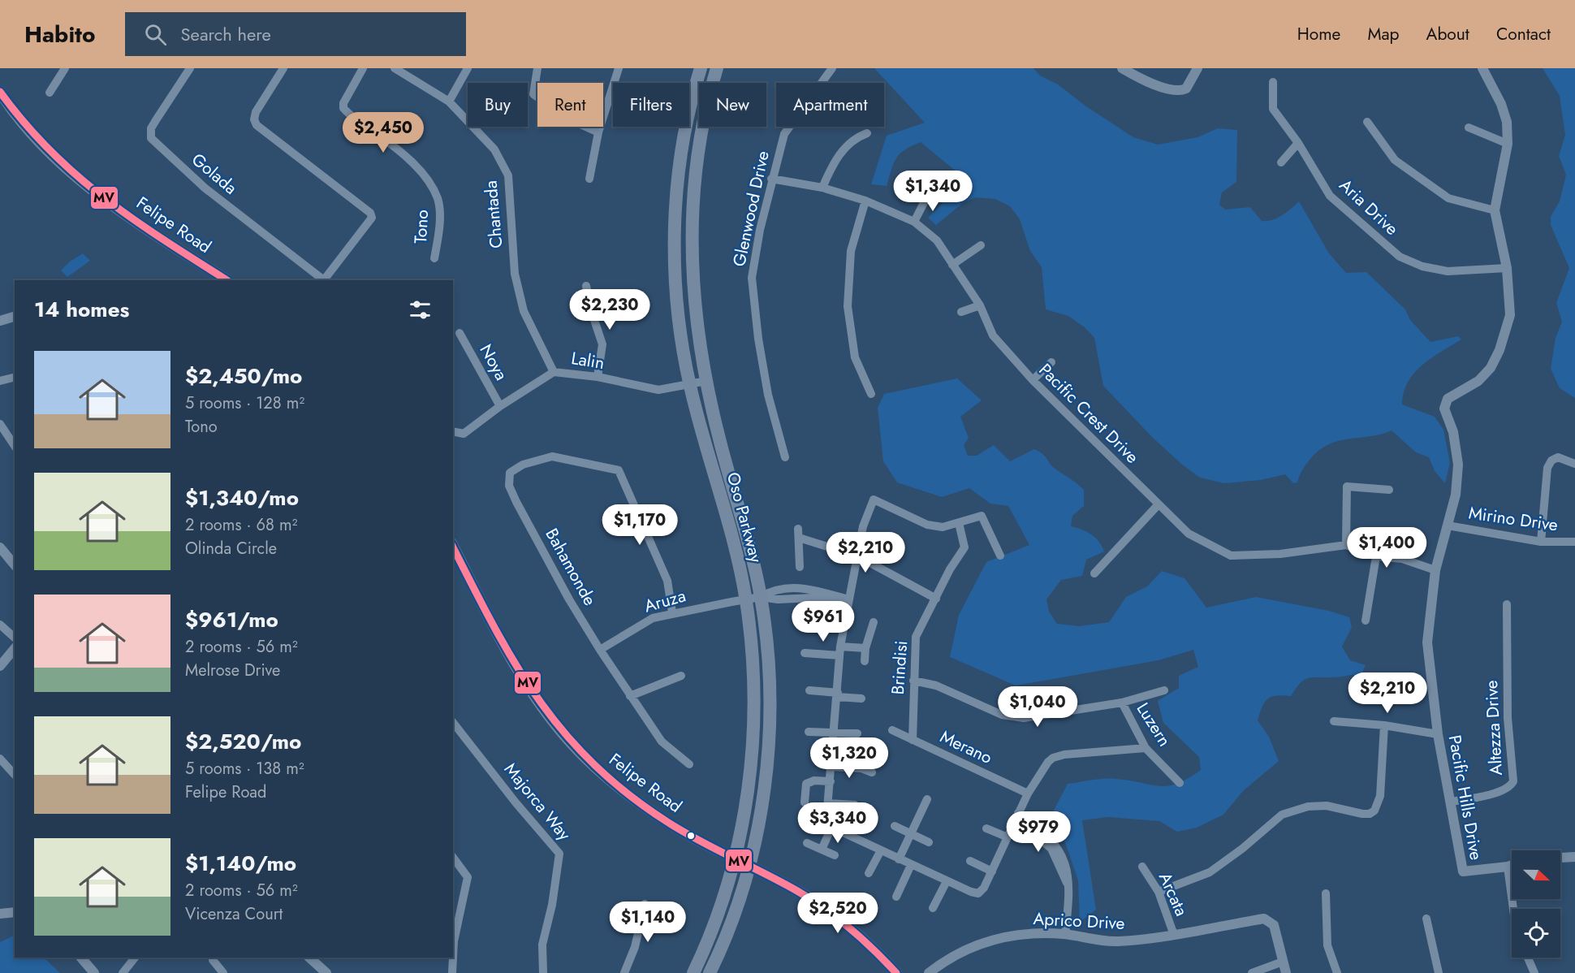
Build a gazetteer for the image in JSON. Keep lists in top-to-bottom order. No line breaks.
{"streets":{"main road":["Felipe Road","Oso Parkway"],"street":["Golada","Aria Drive","Glenwood Drive","Chantada","Tono","Lalin","Noya","Pacific Crest Drive","Mirino Drive","Bahamonde","Aruza","Brindisi","Luzern","Altezza Drive","Merano","Pacific Hills Drive","Majorca Way","Arcata","Aprico Drive"]},"crossings":[["Aria Drive","Pacific Hills Drive"],["Glenwood Drive","Pacific Crest Drive"],["Chantada","Lalin"],["Felipe Road","Oso Parkway"],["Lalin","Noya"],["Lalin","Oso Parkway"],["Pacific Crest Drive","Pacific Hills Drive"],["Oso Parkway","Aruza"],["Mirino Drive","Pacific Hills Drive"],["Bahamonde","Aruza"],["Brindisi","Merano"],["Altezza Drive","Pacific Hills Drive"],["Arcata","Aprico Drive"]],"lines":["transit line MV"],"north":"right","page":{"header":"Habito","search":"Search here","nav":["Home","Map","About","Contact"],"chip":["Buy","Rent","Filters","New","Apartment"],"price":["$2,450","$1,340","$2,230","$1,170","$1,400","$2,210","$961","$2,210","$1,040","$1,320","$3,340","$979","$2,520","$1,140"],"heading":"14 homes","list":[{"name":"$2,450/mo","note":"5 rooms · 128 m² · Tono"},{"name":"$1,340/mo","note":"2 rooms · 68 m² · Olinda Circle"},{"name":"$961/mo","note":"2 rooms · 56 m² · Melrose Drive"},{"name":"$2,520/mo","note":"5 rooms · 138 m² · Felipe Road"},{"name":"$1,140/mo","note":"2 rooms · 56 m² · Vicenza Court"}]}}
